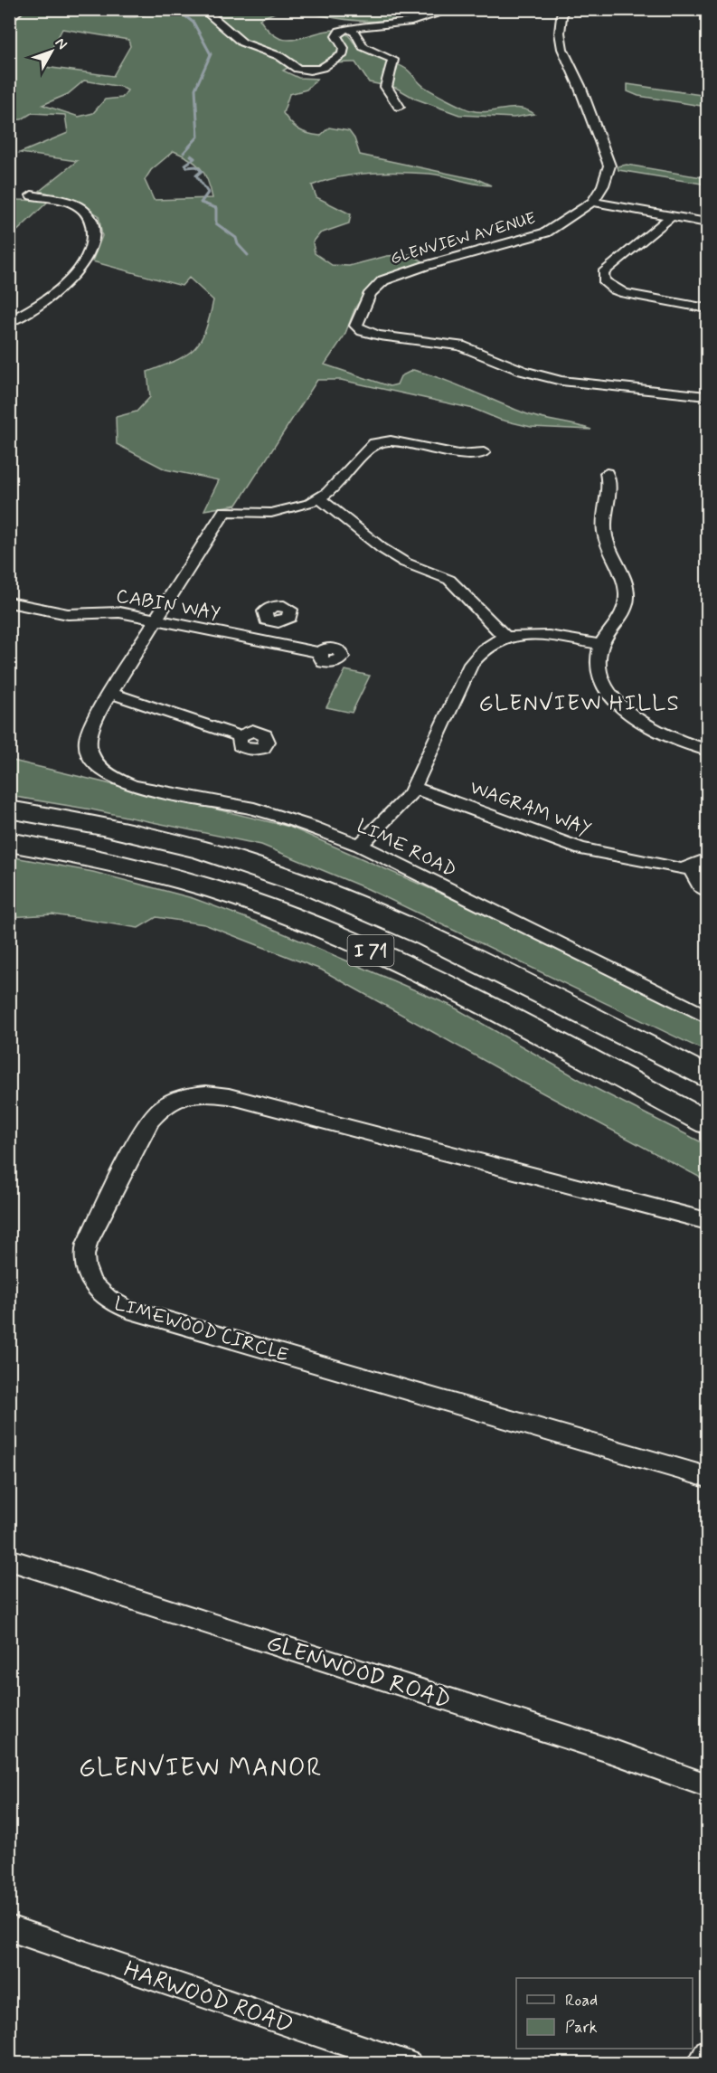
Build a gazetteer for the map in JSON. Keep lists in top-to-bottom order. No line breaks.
{"streets":{"highway":["I 71"],"street":["GLENVIEW AVENUE","CABIN WAY","WAGRAM WAY","LIME ROAD","LIMEWOOD CIRCLE","GLENWOOD ROAD","HARWOOD ROAD"]},"districts":["GLENVIEW HILLS","GLENVIEW MANOR"],"legend":["Road","Park"],"north":"top right"}
